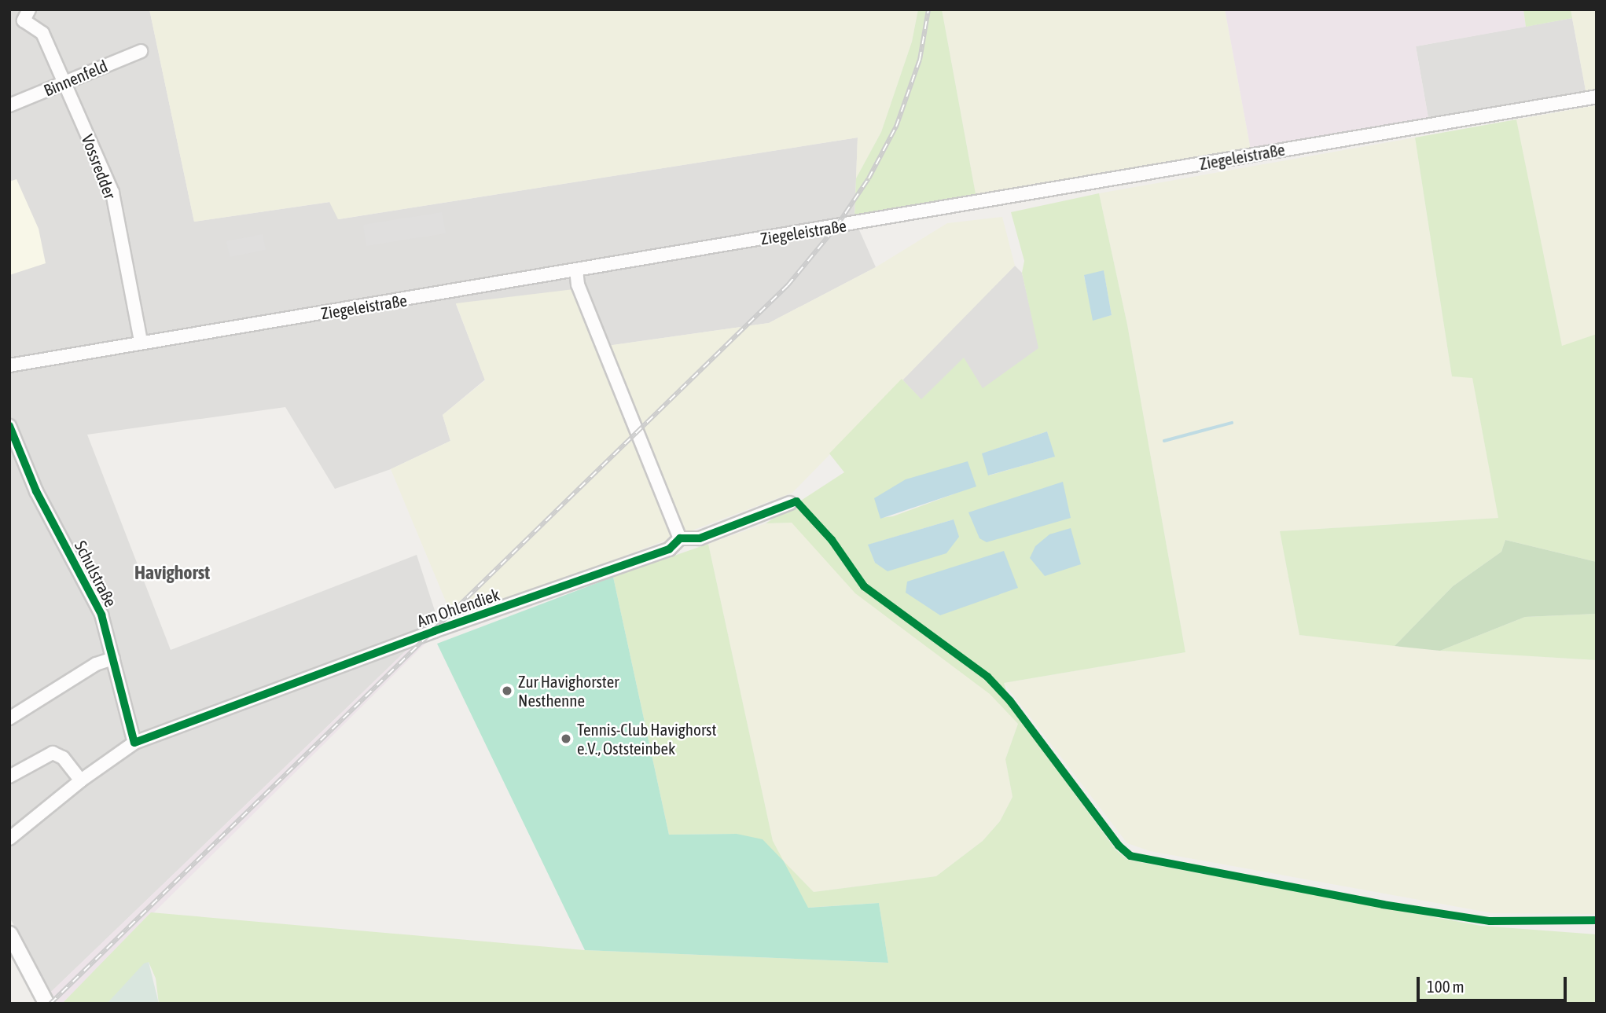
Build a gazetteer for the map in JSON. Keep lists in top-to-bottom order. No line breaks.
{"streets":{"street":["Binnenfeld","Ziegeleistraße","Vossredder","Schulstraße","Am Ohlendiek"]},"crossings":[["Binnenfeld","Vossredder"],["Ziegeleistraße","Vossredder"],["Schulstraße","Am Ohlendiek"]],"districts":["Havighorst"],"places":["Zur Havighorster Nesthenne","Tennis-Club Havighorst e.V., Oststeinbek"],"scale_bar":"100 m"}
